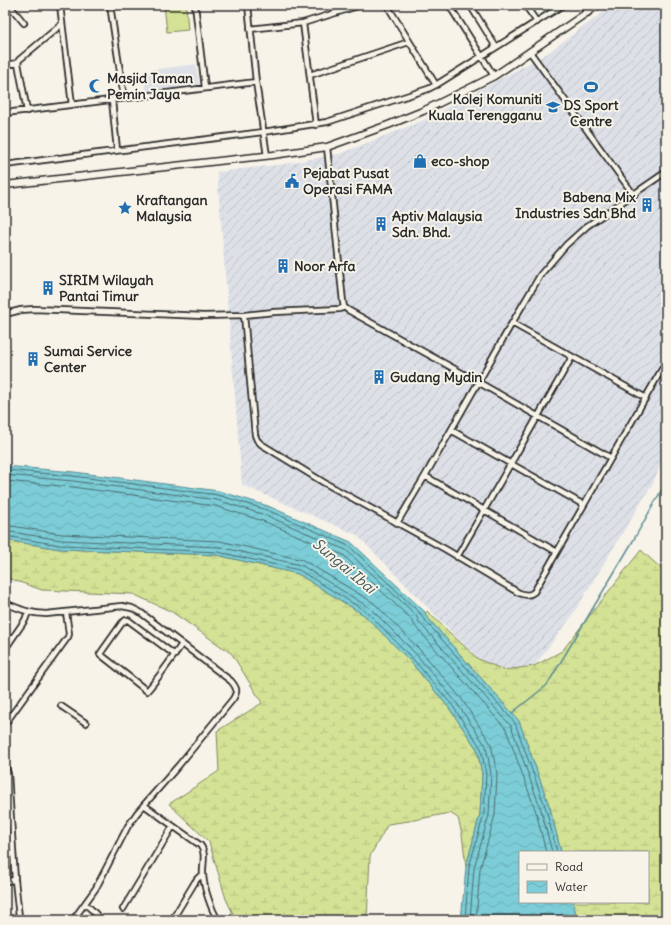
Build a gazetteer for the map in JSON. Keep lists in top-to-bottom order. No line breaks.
{"water":["Sungai Ibai"],"places":{"mosque":["Masjid Taman Pemin Jaya"],"sports":["DS Sport Centre"],"school or university":["Kolej Komuniti Kuala Terengganu"],"shop":["eco-shop"],"public building":["Pejabat Pusat Operasi FAMA"],"building":["Babena Mix Industries Sdn Bhd","Aptiv Malaysia Sdn. Bhd.","Noor Arfa","SIRIM Wilayah Pantai Timur","Sumai Service Center","Gudang Mydin"],"place":["Kraftangan Malaysia"]},"legend":["Road","Water"]}
